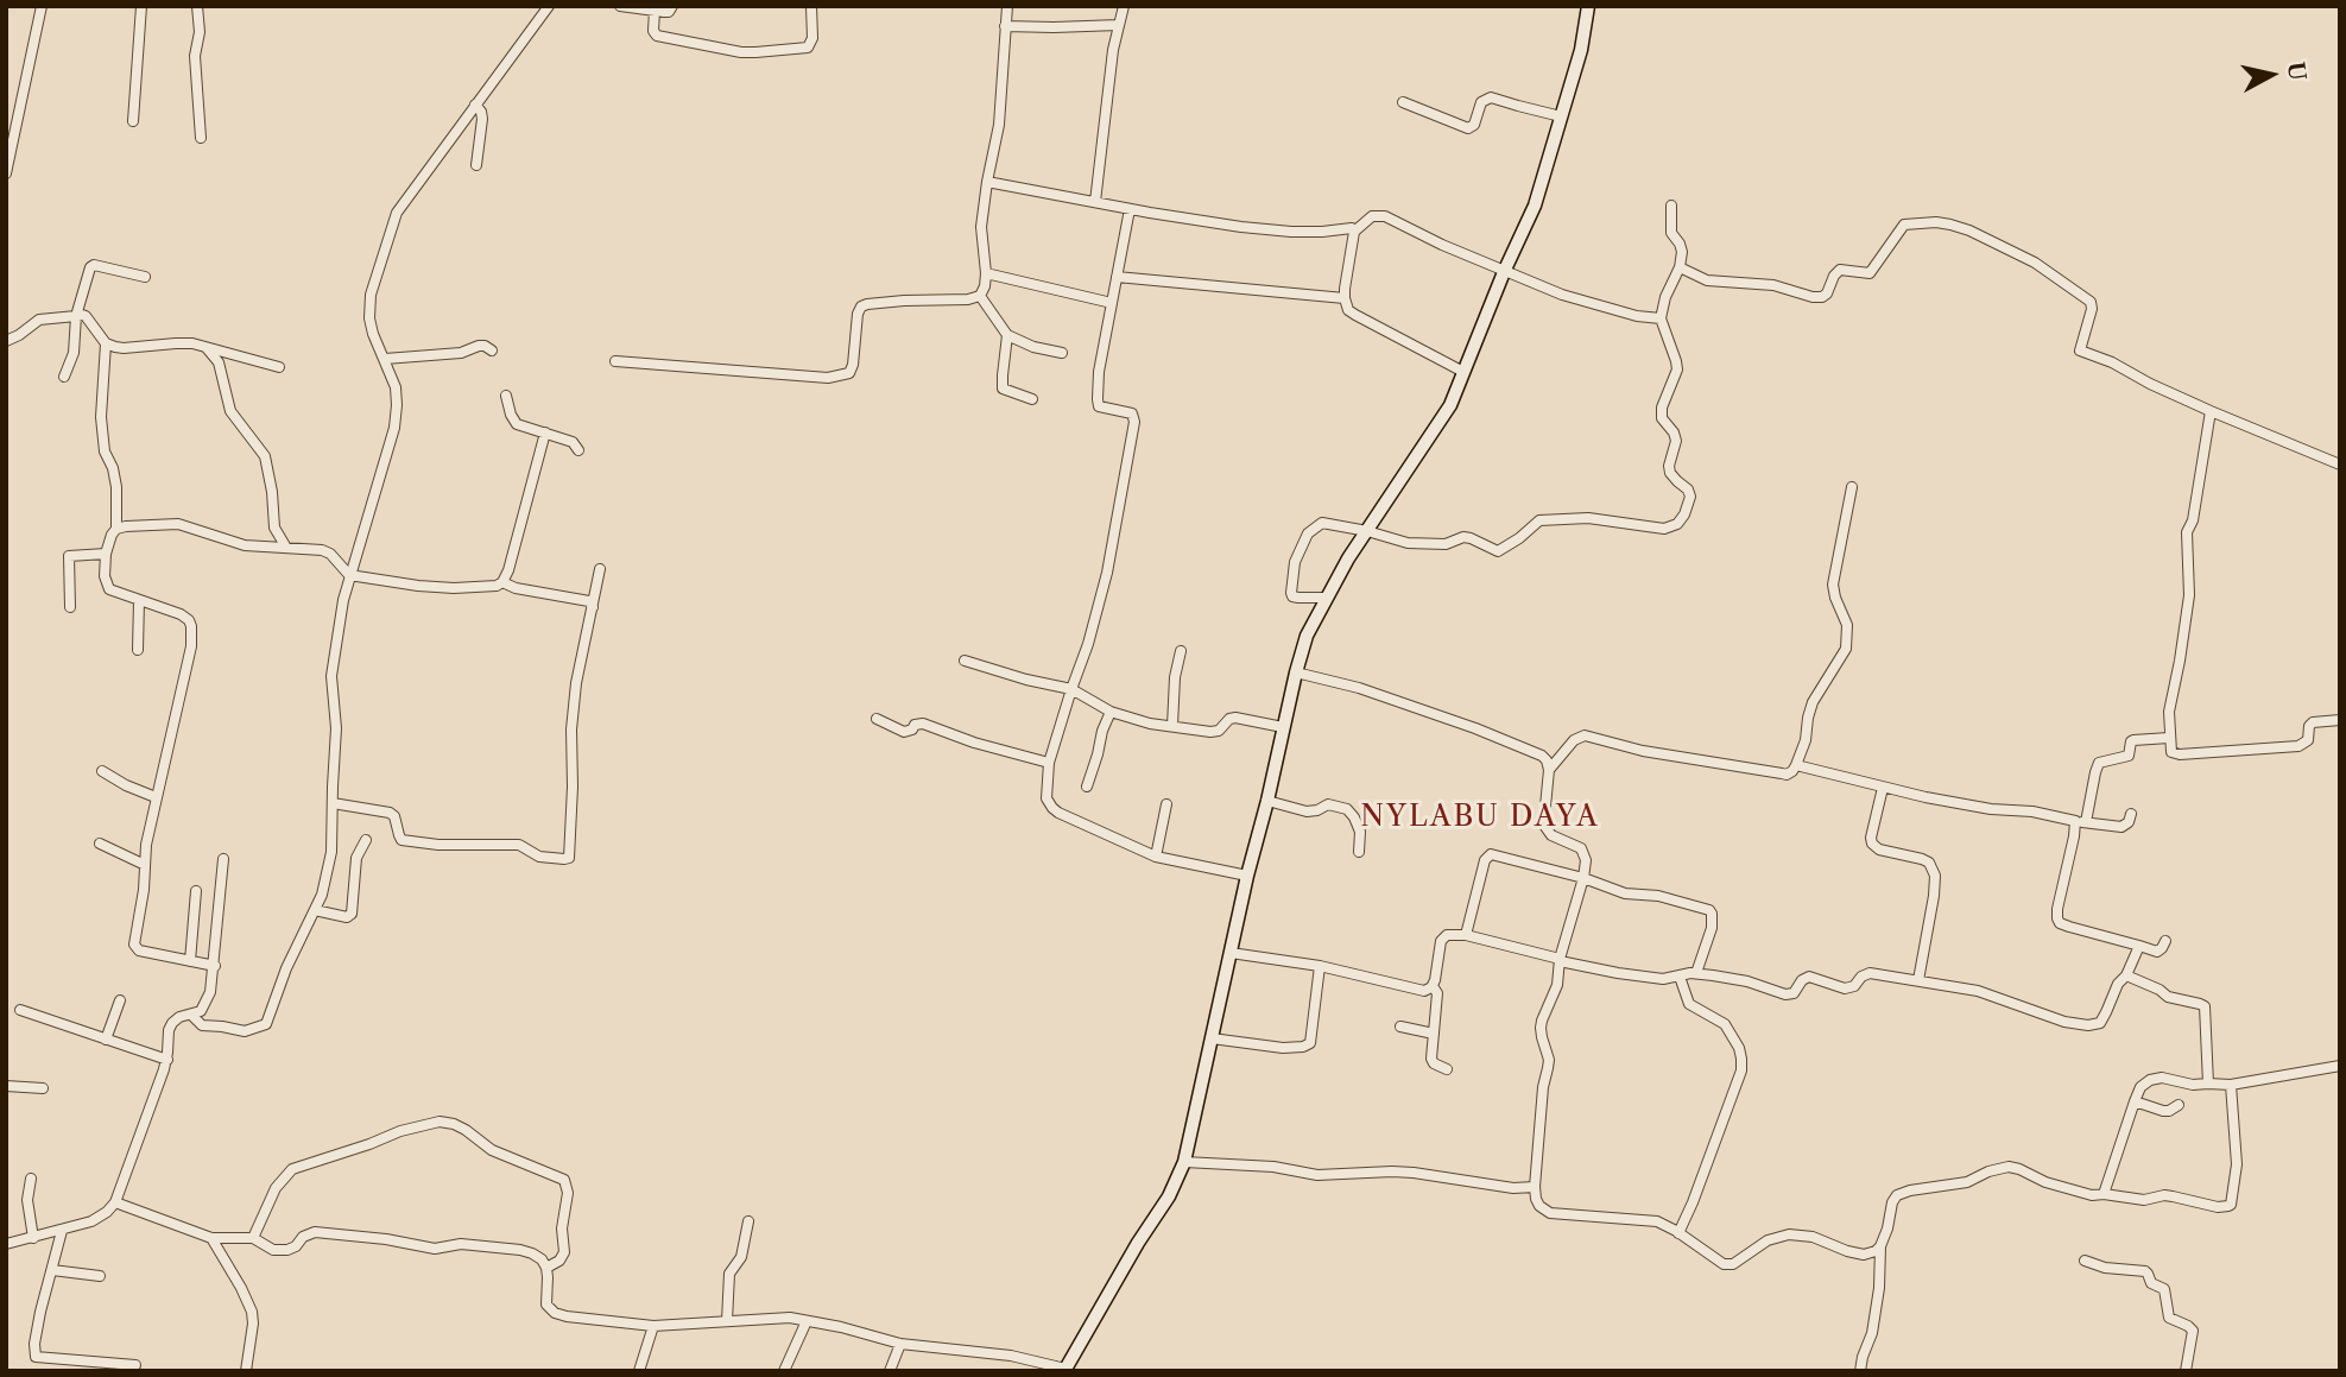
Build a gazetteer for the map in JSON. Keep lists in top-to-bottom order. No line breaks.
{"districts":["NYLABU DAYA"],"north":"right"}
